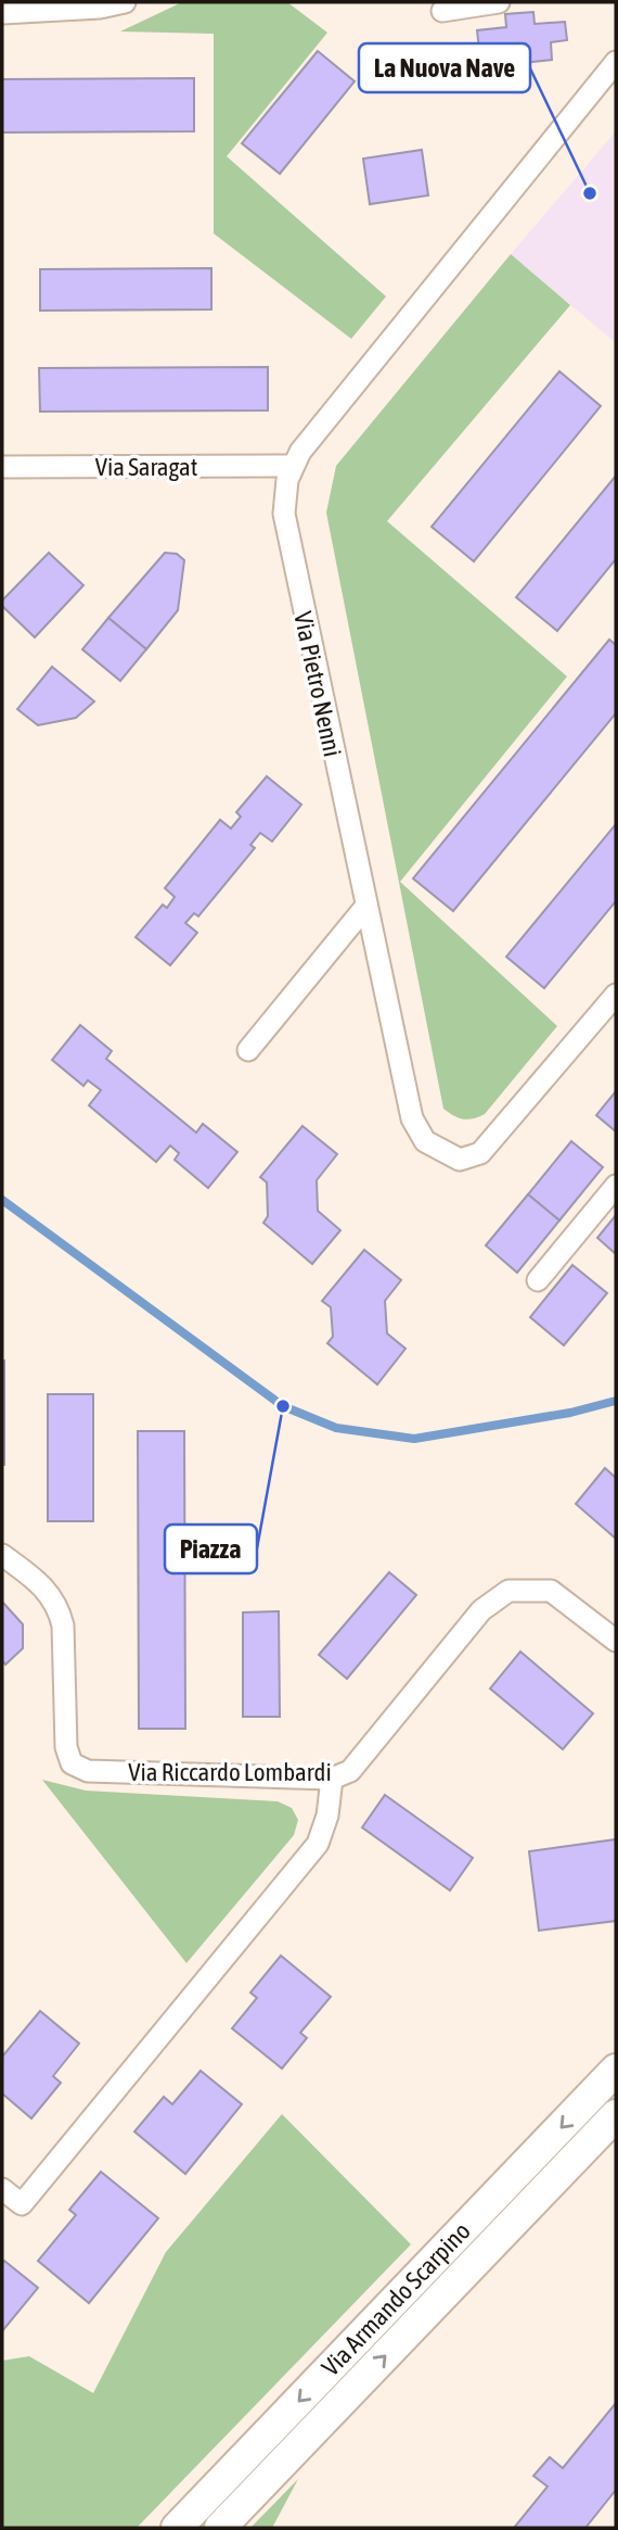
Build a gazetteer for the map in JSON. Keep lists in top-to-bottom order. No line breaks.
{"streets":{"street":["Via Saragat","Via Pietro Nenni","Via Riccardo Lombardi","Via Armando Scarpino"]},"crossings":[["Via Saragat","Via Pietro Nenni"]],"places":["La Nuova Nave","Piazza"]}
